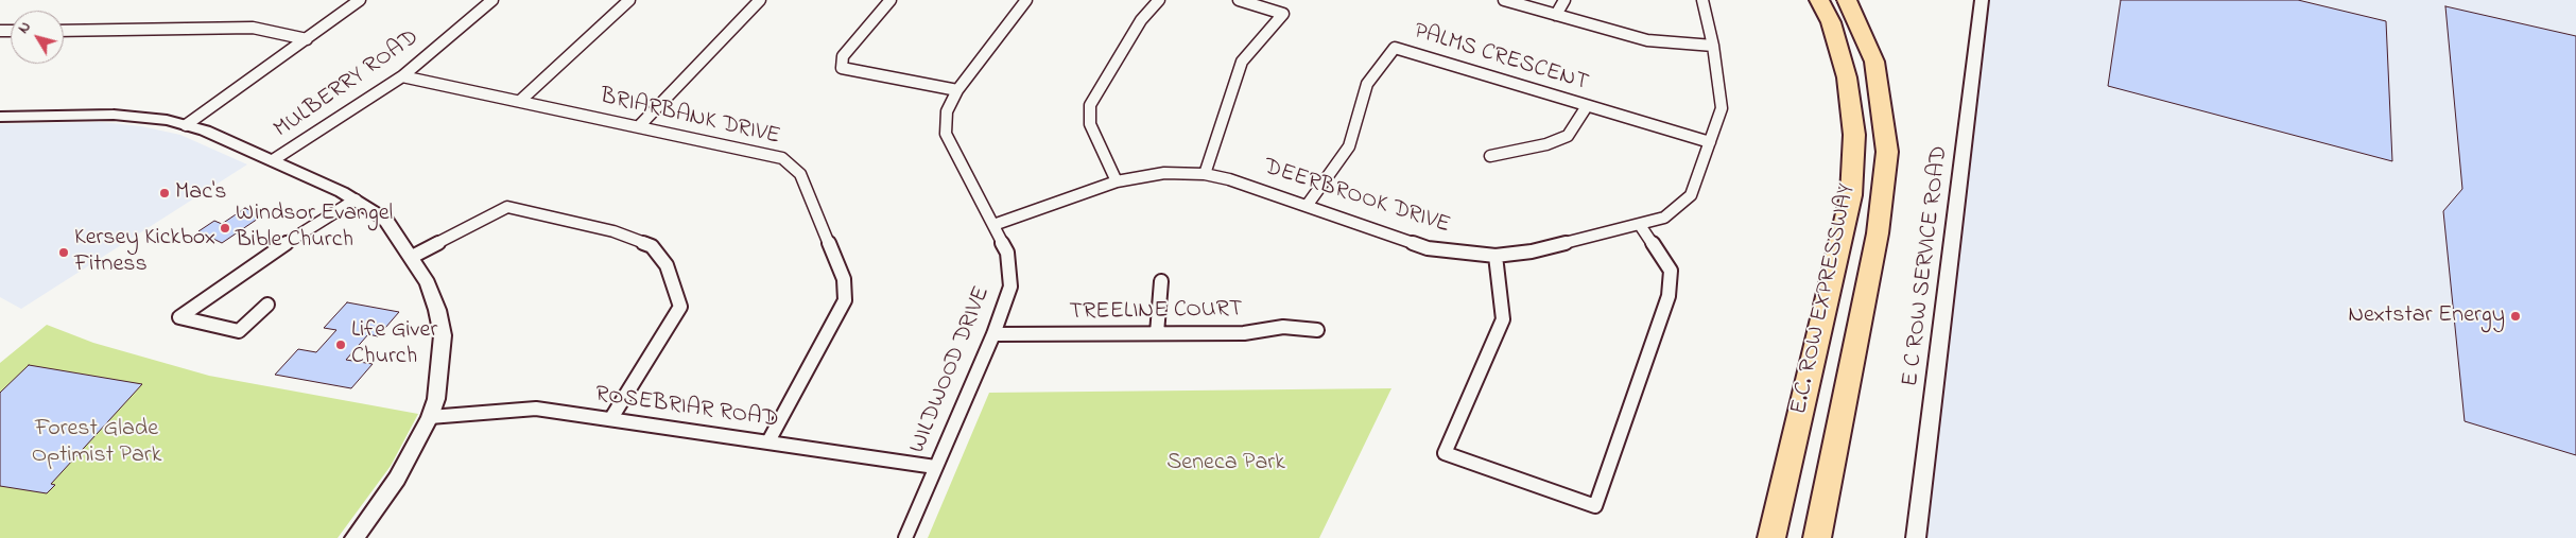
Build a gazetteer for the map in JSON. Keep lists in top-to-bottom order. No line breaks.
{"streets":{"highway":["E.C. ROW EXPRESSWAY"],"street":["PALMS CRESCENT","MULBERRY ROAD","BRIARBANK DRIVE","DEERBROOK DRIVE","E C ROW SERVICE ROAD","TREELINE COURT","WILDWOOD DRIVE","ROSEBRIAR ROAD"]},"crossings":[["PALMS CRESCENT","DEERBROOK DRIVE"],["MULBERRY ROAD","BRIARBANK DRIVE"],["BRIARBANK DRIVE","ROSEBRIAR ROAD"],["DEERBROOK DRIVE","WILDWOOD DRIVE"],["TREELINE COURT","WILDWOOD DRIVE"],["WILDWOOD DRIVE","ROSEBRIAR ROAD"]],"parks":["Forest Glade Optimist Park","Seneca Park"],"places":["Mac's","Windsor Evangel Bible Church","Kersey Kickbox Fitness","Nextstar Energy","Life Giver Church"],"north":"top left"}
